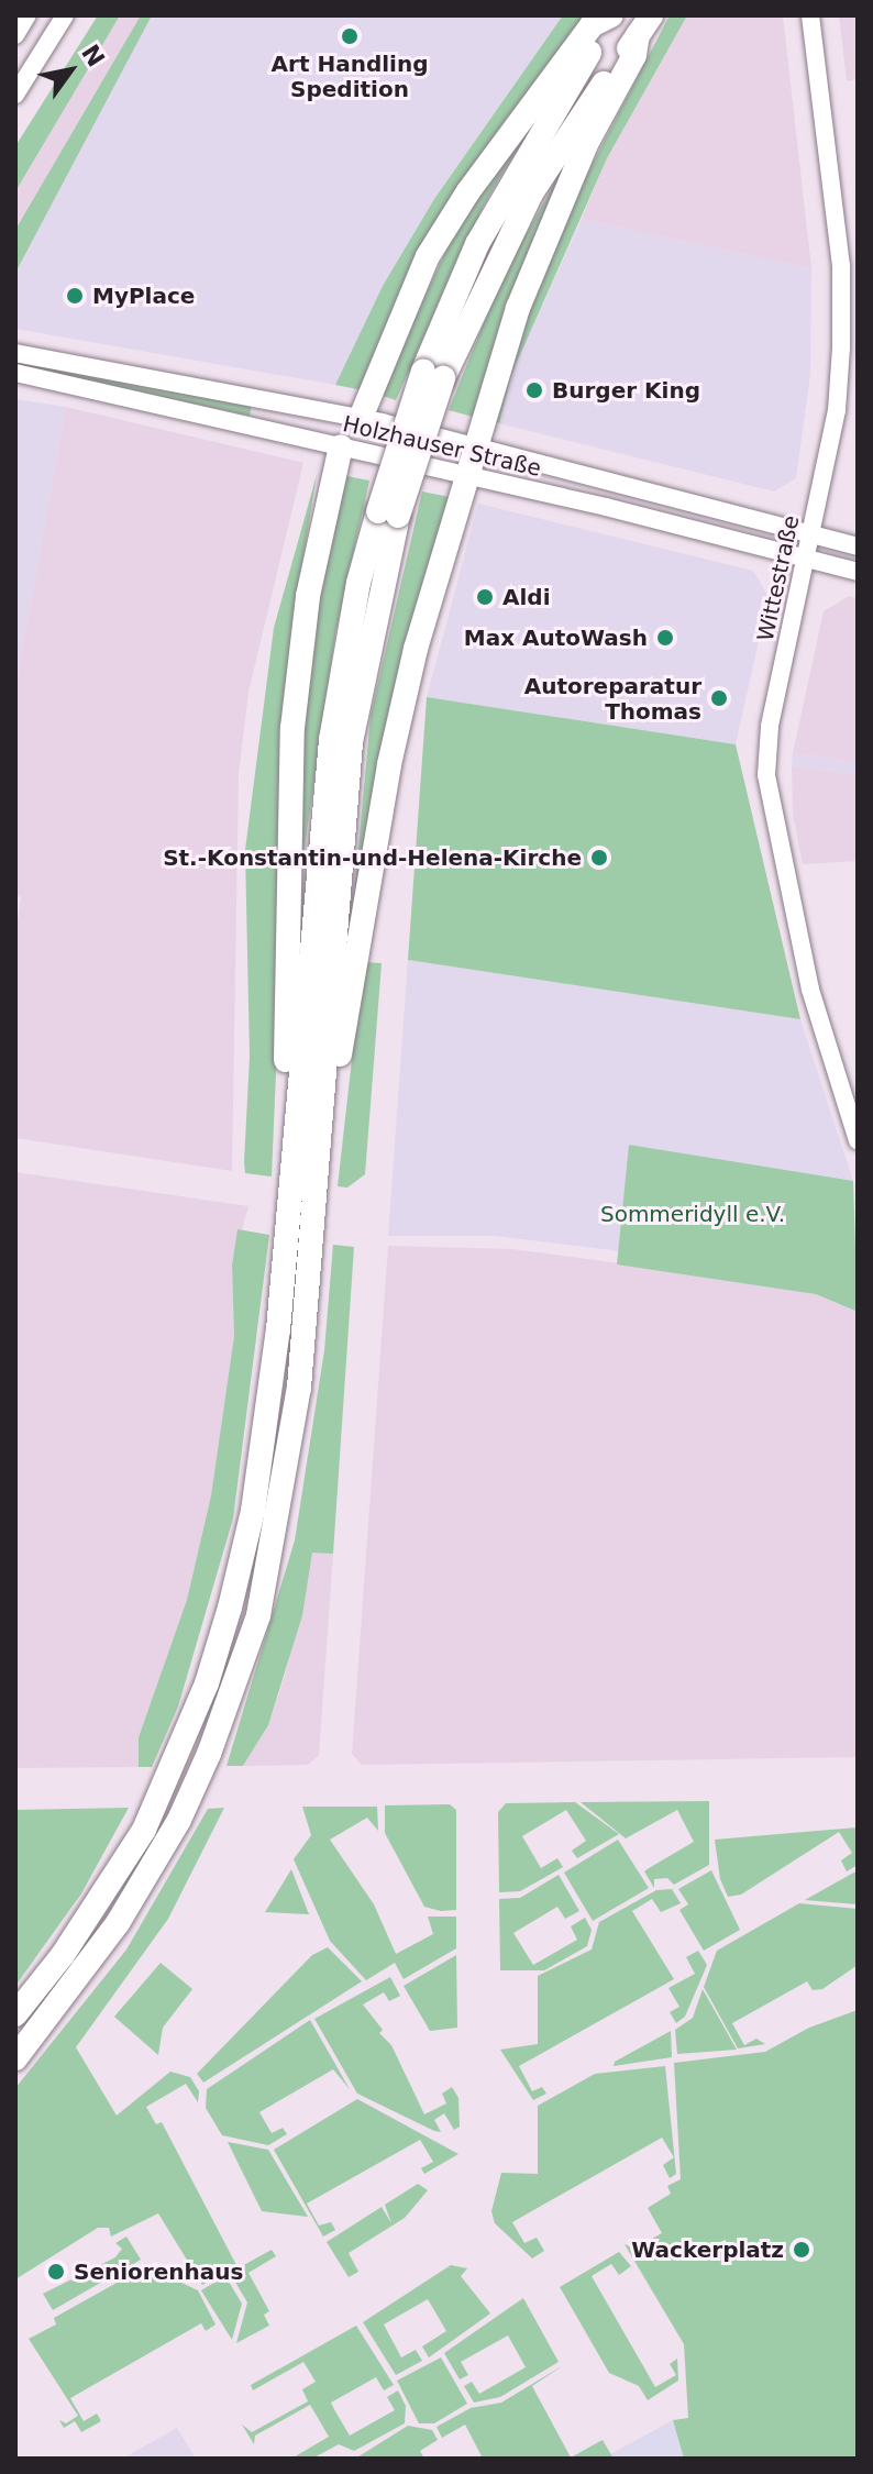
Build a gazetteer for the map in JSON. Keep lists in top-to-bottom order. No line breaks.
{"streets":{"main road":["Holzhauser Straße","Wittestraße"]},"crossings":[["Holzhauser Straße","Wittestraße"]],"parks":["Sommeridyll e.V."],"places":["Art Handling Spedition","MyPlace","Burger King","Aldi","Max AutoWash","Autoreparatur Thomas","St.-Konstantin-und-Helena-Kirche","Wackerplatz","Seniorenhaus"],"north":"top right"}
